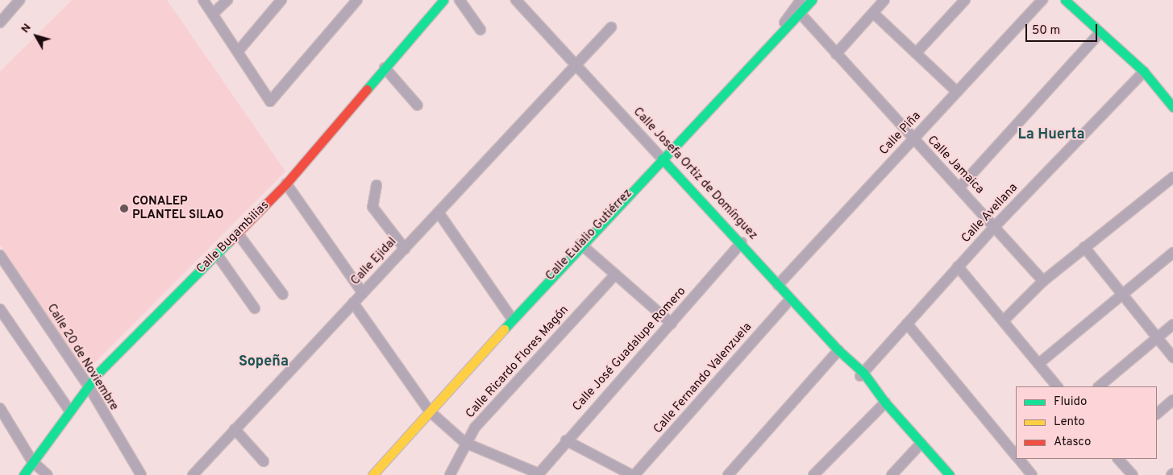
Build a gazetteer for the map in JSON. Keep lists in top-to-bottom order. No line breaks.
{"streets":{"street":["Calle Piña","Calle Jamaica","Calle Josefa Ortiz de Domínguez","Calle Avellana","Calle Eulalio Gutiérrez","Calle Bugambilias","Calle Ejidal","Calle José Guadalupe Romero","Calle 20 de Noviembre","Calle Ricardo Flores Magón","Calle Fernando Valenzuela"]},"crossings":[["Calle Piña","Calle Jamaica"],["Calle Piña","Calle Josefa Ortiz de Domínguez"],["Calle Jamaica","Calle Avellana"],["Calle Jamaica","Calle Eulalio Gutiérrez"],["Calle Josefa Ortiz de Domínguez","Calle Avellana"],["Calle Josefa Ortiz de Domínguez","Calle Eulalio Gutiérrez"],["Calle Josefa Ortiz de Domínguez","Calle Ejidal"],["Calle Josefa Ortiz de Domínguez","Calle José Guadalupe Romero"],["Calle Josefa Ortiz de Domínguez","Calle Fernando Valenzuela"],["Calle Bugambilias","Calle 20 de Noviembre"]],"districts":["La Huerta","Sopeña"],"places":["CONALEP PLANTEL SILAO"],"legend":["Fluido","Lento","Atasco"],"scale_bar":"50 m","north":"top left"}
